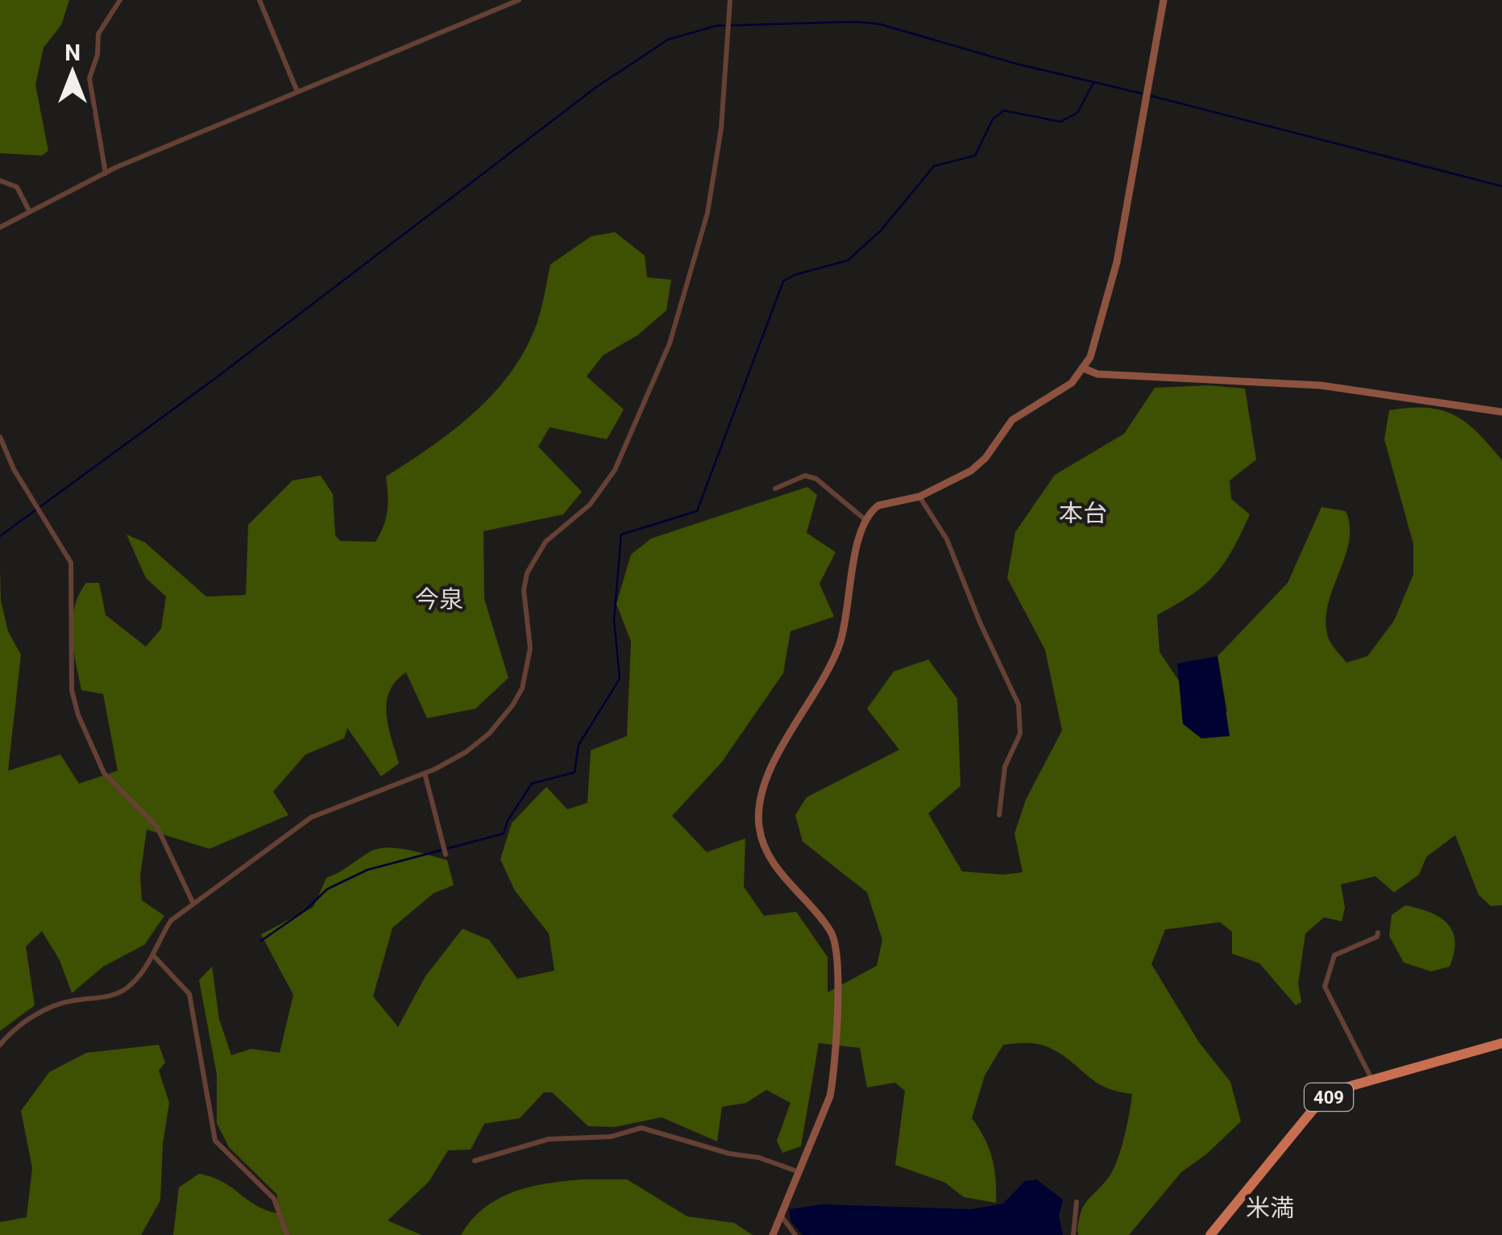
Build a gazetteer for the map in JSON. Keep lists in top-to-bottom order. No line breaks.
{"streets":{"highway":["409"]},"districts":["本台","今泉","米満"],"north":"top"}
